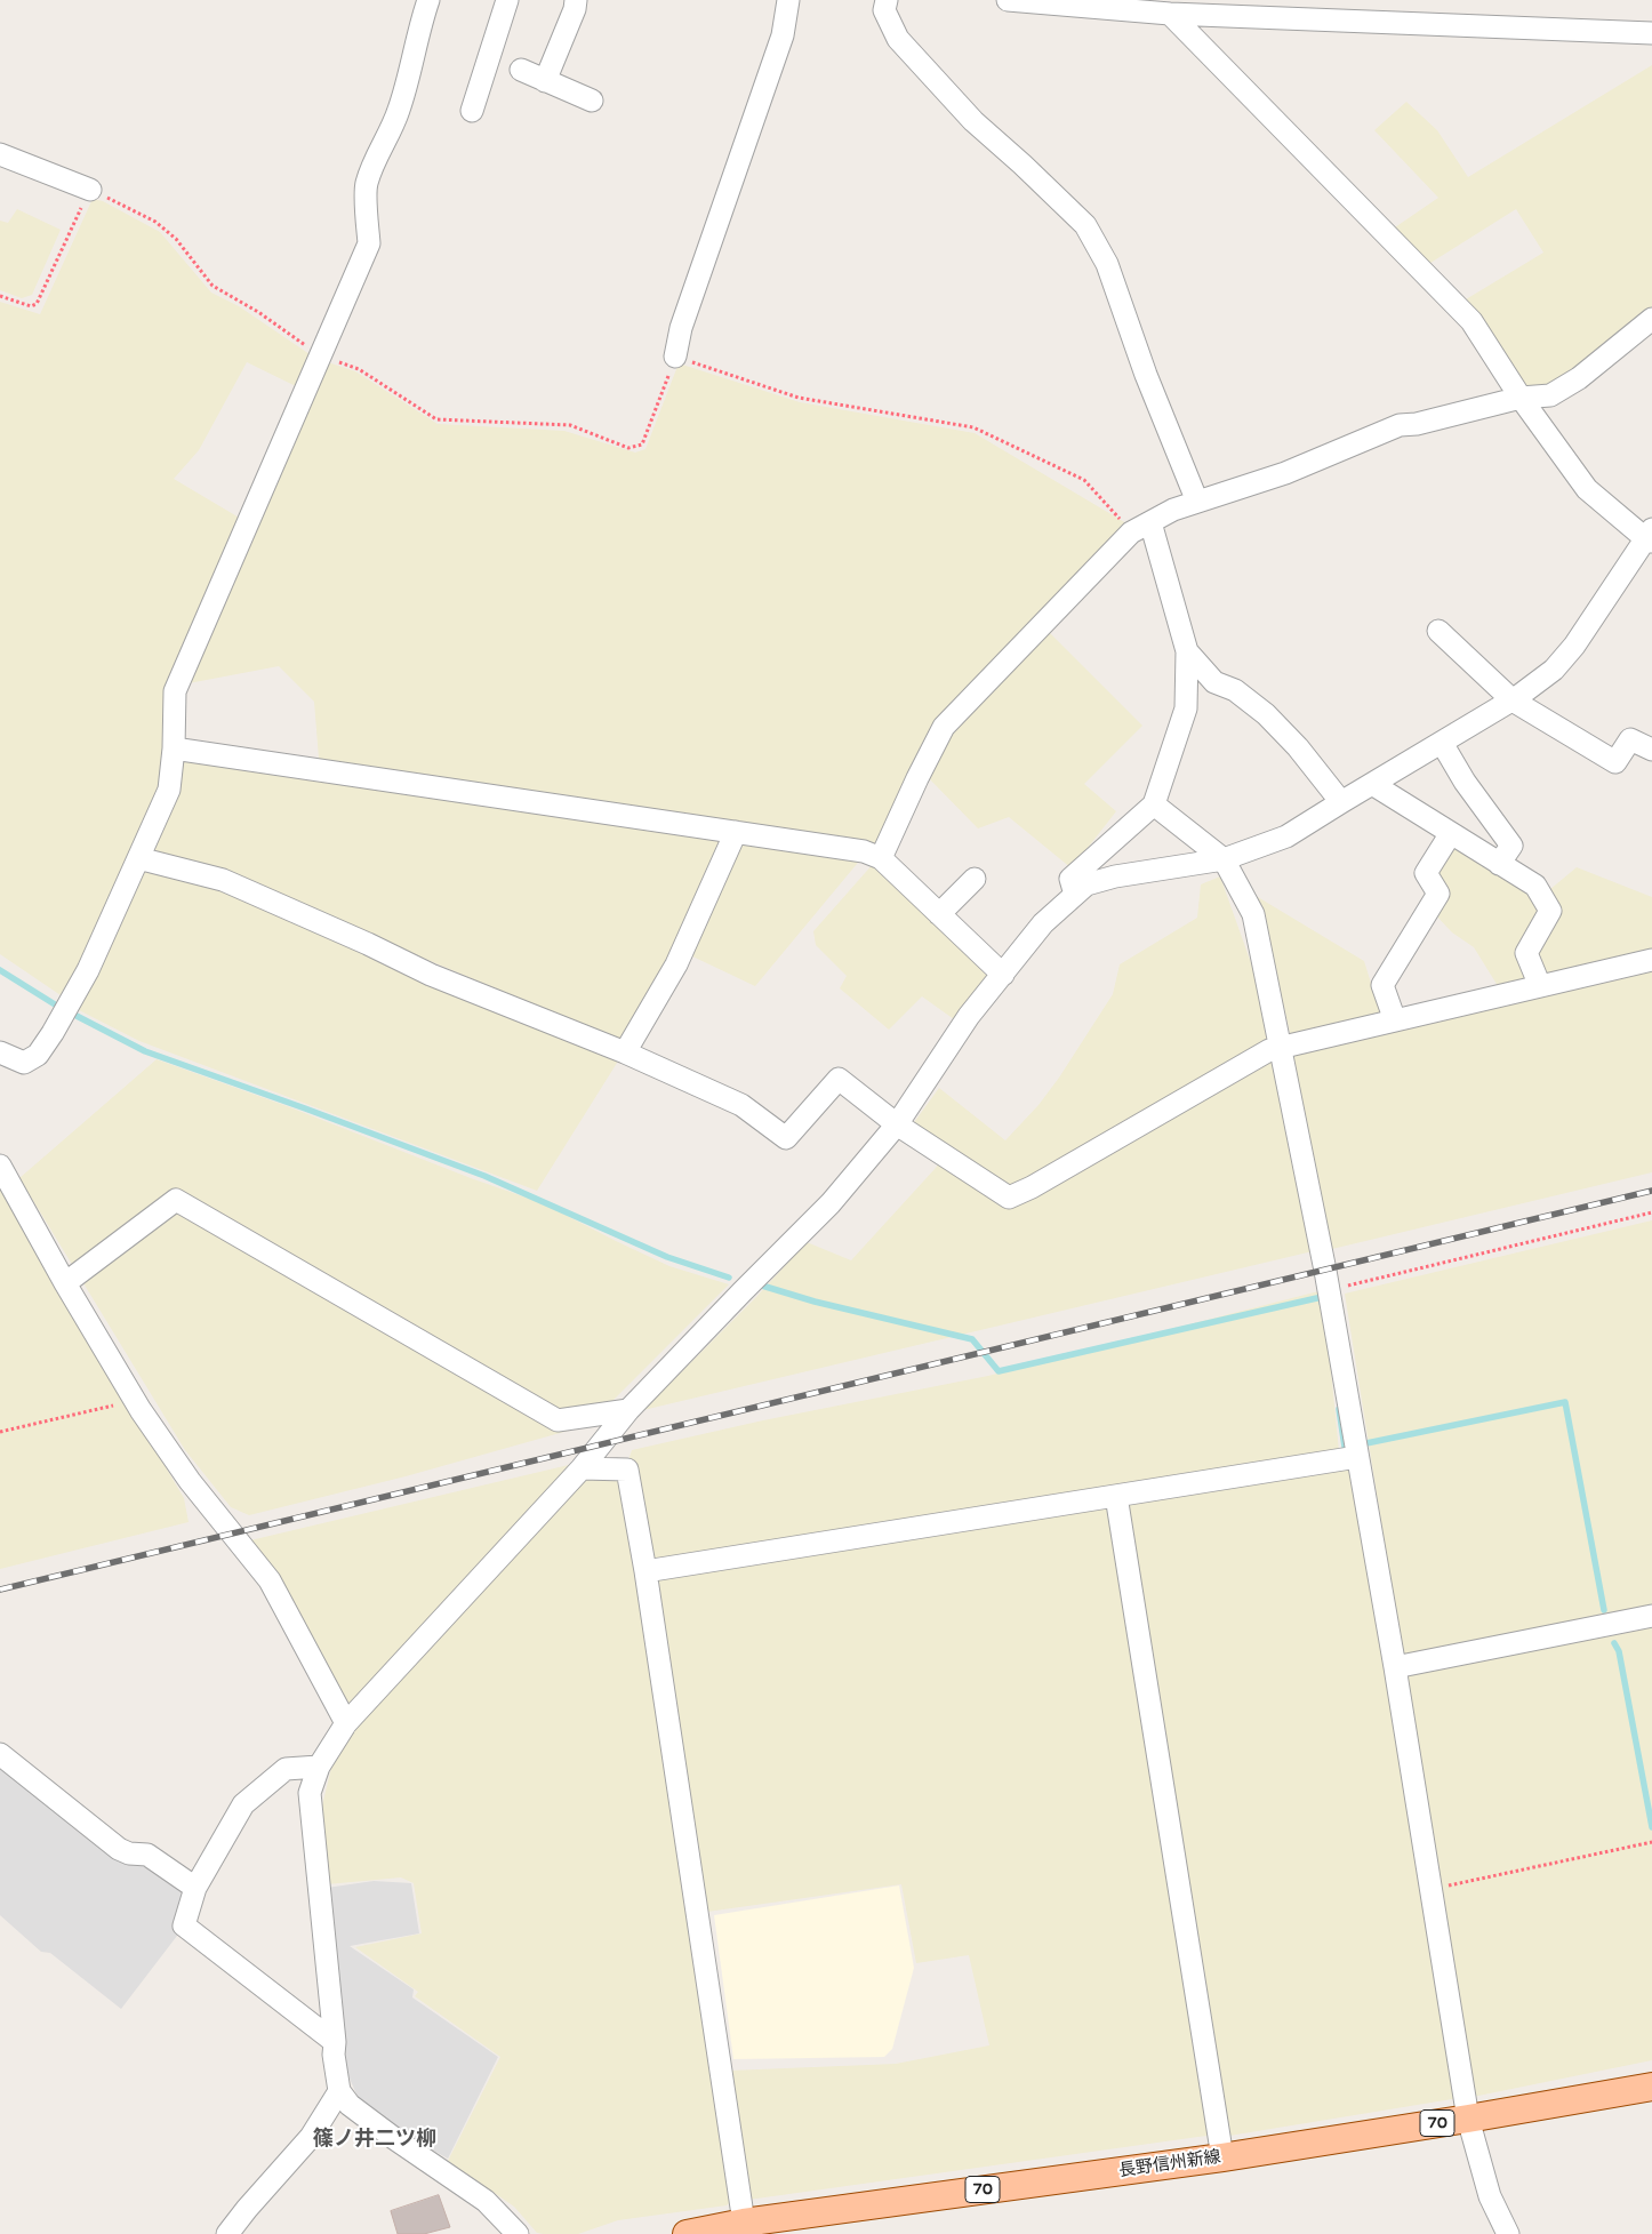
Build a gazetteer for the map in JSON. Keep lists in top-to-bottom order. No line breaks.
{"streets":{"main road":["70","長野信州新線"]},"districts":["篠ノ井二ツ柳"]}
